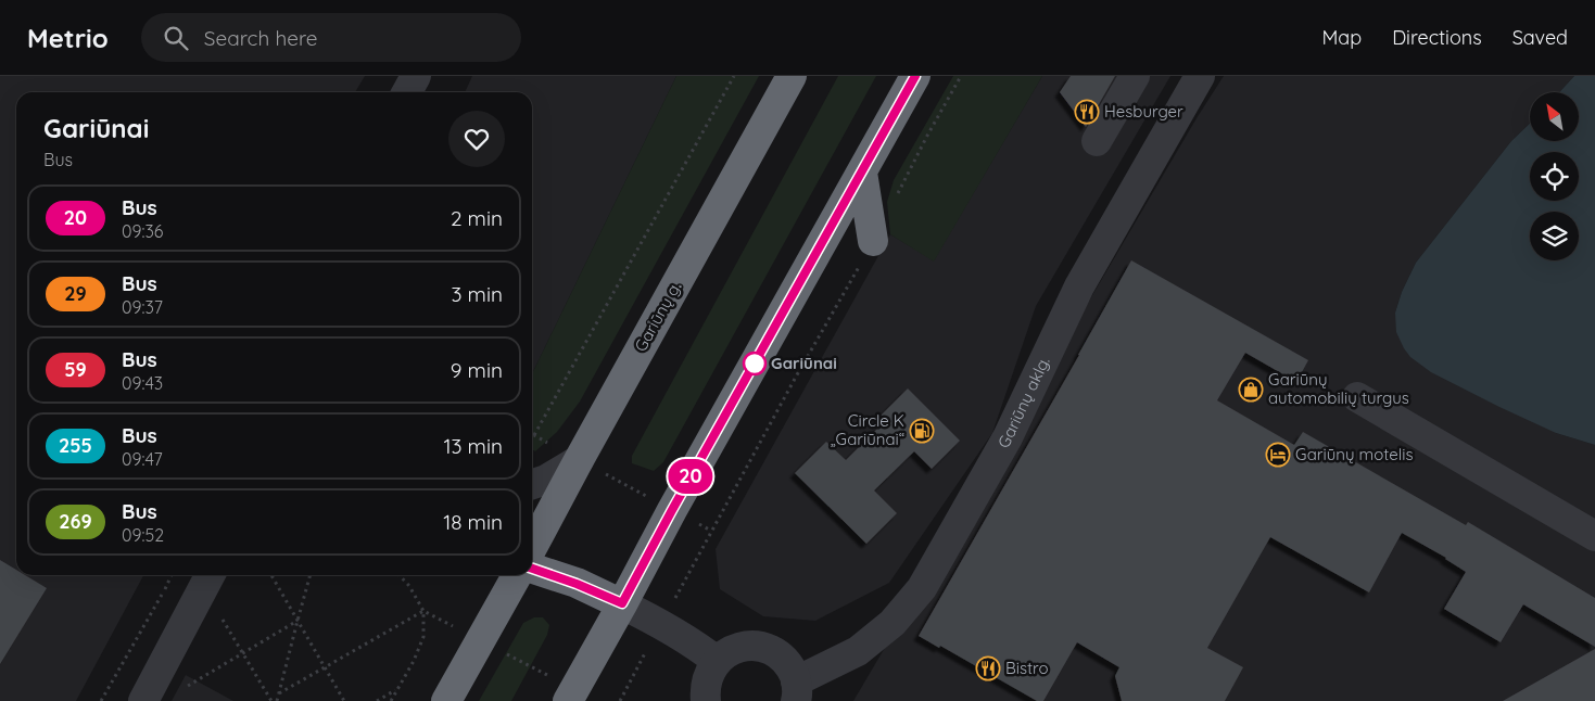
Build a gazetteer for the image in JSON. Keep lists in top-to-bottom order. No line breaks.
{"streets":{"highway":["Gariūnų g."],"street":["Gariūnų aklg."]},"places":{"restaurant":["Hesburger","Bistro"],"other":["Gariūnai"],"shop":["Gariūnų automobilių turgus"],"fuel station":["Circle K „Gariūnai“"],"hotel":["Gariūnų motelis"]},"lines":["bus line 20"],"north":"top left","page":{"header":"Metrio","search":"Search here","nav":["Map","Directions","Saved"],"on_map":"20","heading":["Gariūnai","Bus"],"list":[{"mark":"20","name":"Bus","note":"09:36","value":"2 min"},{"mark":"29","name":"Bus","note":"09:37","value":"3 min"},{"mark":"59","name":"Bus","note":"09:43","value":"9 min"},{"mark":"255","name":"Bus","note":"09:47","value":"13 min"},{"mark":"269","name":"Bus","note":"09:52","value":"18 min"}]}}
